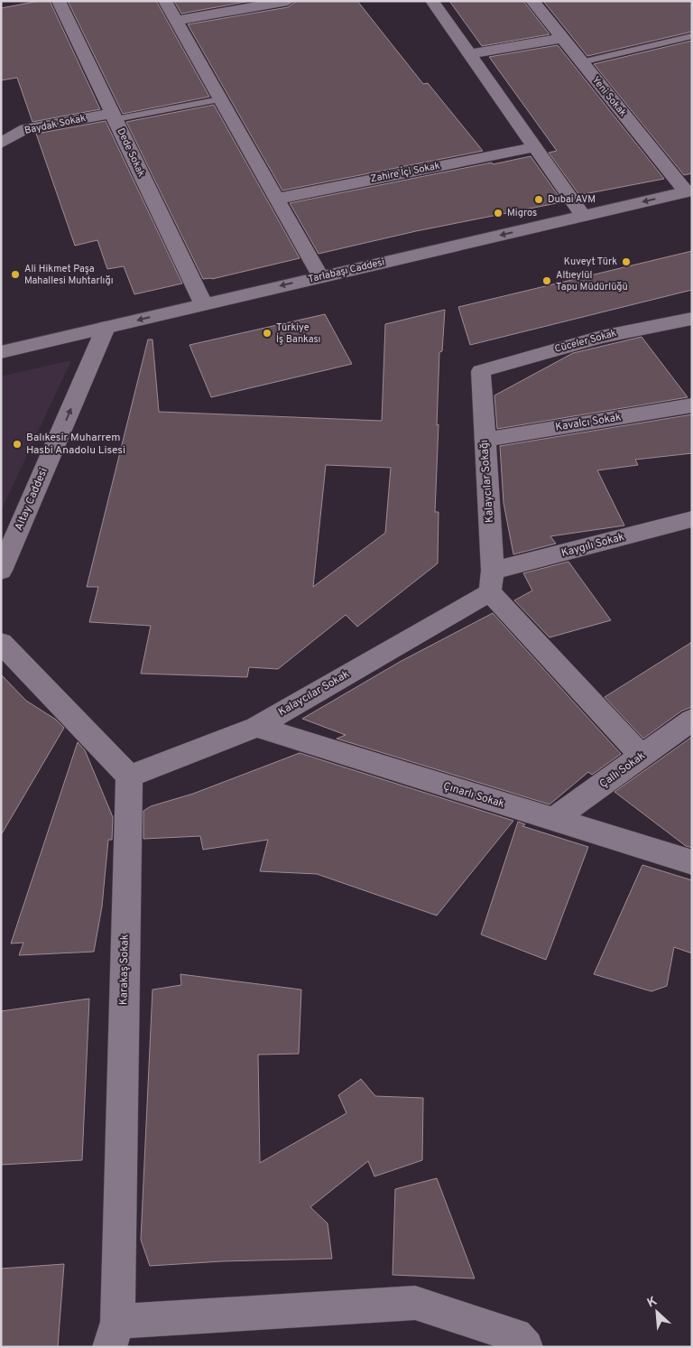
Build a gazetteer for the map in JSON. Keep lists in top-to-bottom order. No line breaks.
{"streets":{"street":["Yeni Sokak","Baydak Sokak","Dede Sokak","Zahire İçi Sokak","Tarlabaşı Caddesi","Cüceler Sokak","Kavalcı Sokak","Kalaycılar Sokağı","Altay Caddesi","Kaygılı Sokak","Kalaycılar Sokak","Çallı Sokak","Çınarlı Sokak","Karakaş Sokak"]},"crossings":[["Yeni Sokak","Tarlabaşı Caddesi"],["Baydak Sokak","Dede Sokak"],["Dede Sokak","Tarlabaşı Caddesi"],["Tarlabaşı Caddesi","Altay Caddesi"],["Cüceler Sokak","Kalaycılar Sokağı"],["Kavalcı Sokak","Kalaycılar Sokağı"],["Kalaycılar Sokağı","Kaygılı Sokak"],["Kalaycılar Sokağı","Kalaycılar Sokak"],["Kaygılı Sokak","Kalaycılar Sokak"],["Kalaycılar Sokak","Çınarlı Sokak"],["Kalaycılar Sokak","Karakaş Sokak"],["Çallı Sokak","Çınarlı Sokak"]],"one_way":["Tarlabaşı Caddesi","Altay Caddesi"],"places":["Dubai AVM","Migros","Kuveyt Türk","Ali Hikmet Paşa Mahallesi Muhtarlığı","Altıeylül Tapu Müdürlüğü","Türkiye İş Bankası","Balıkesir Muharrem Hasbi Anadolu Lisesi"],"north":"top left"}
